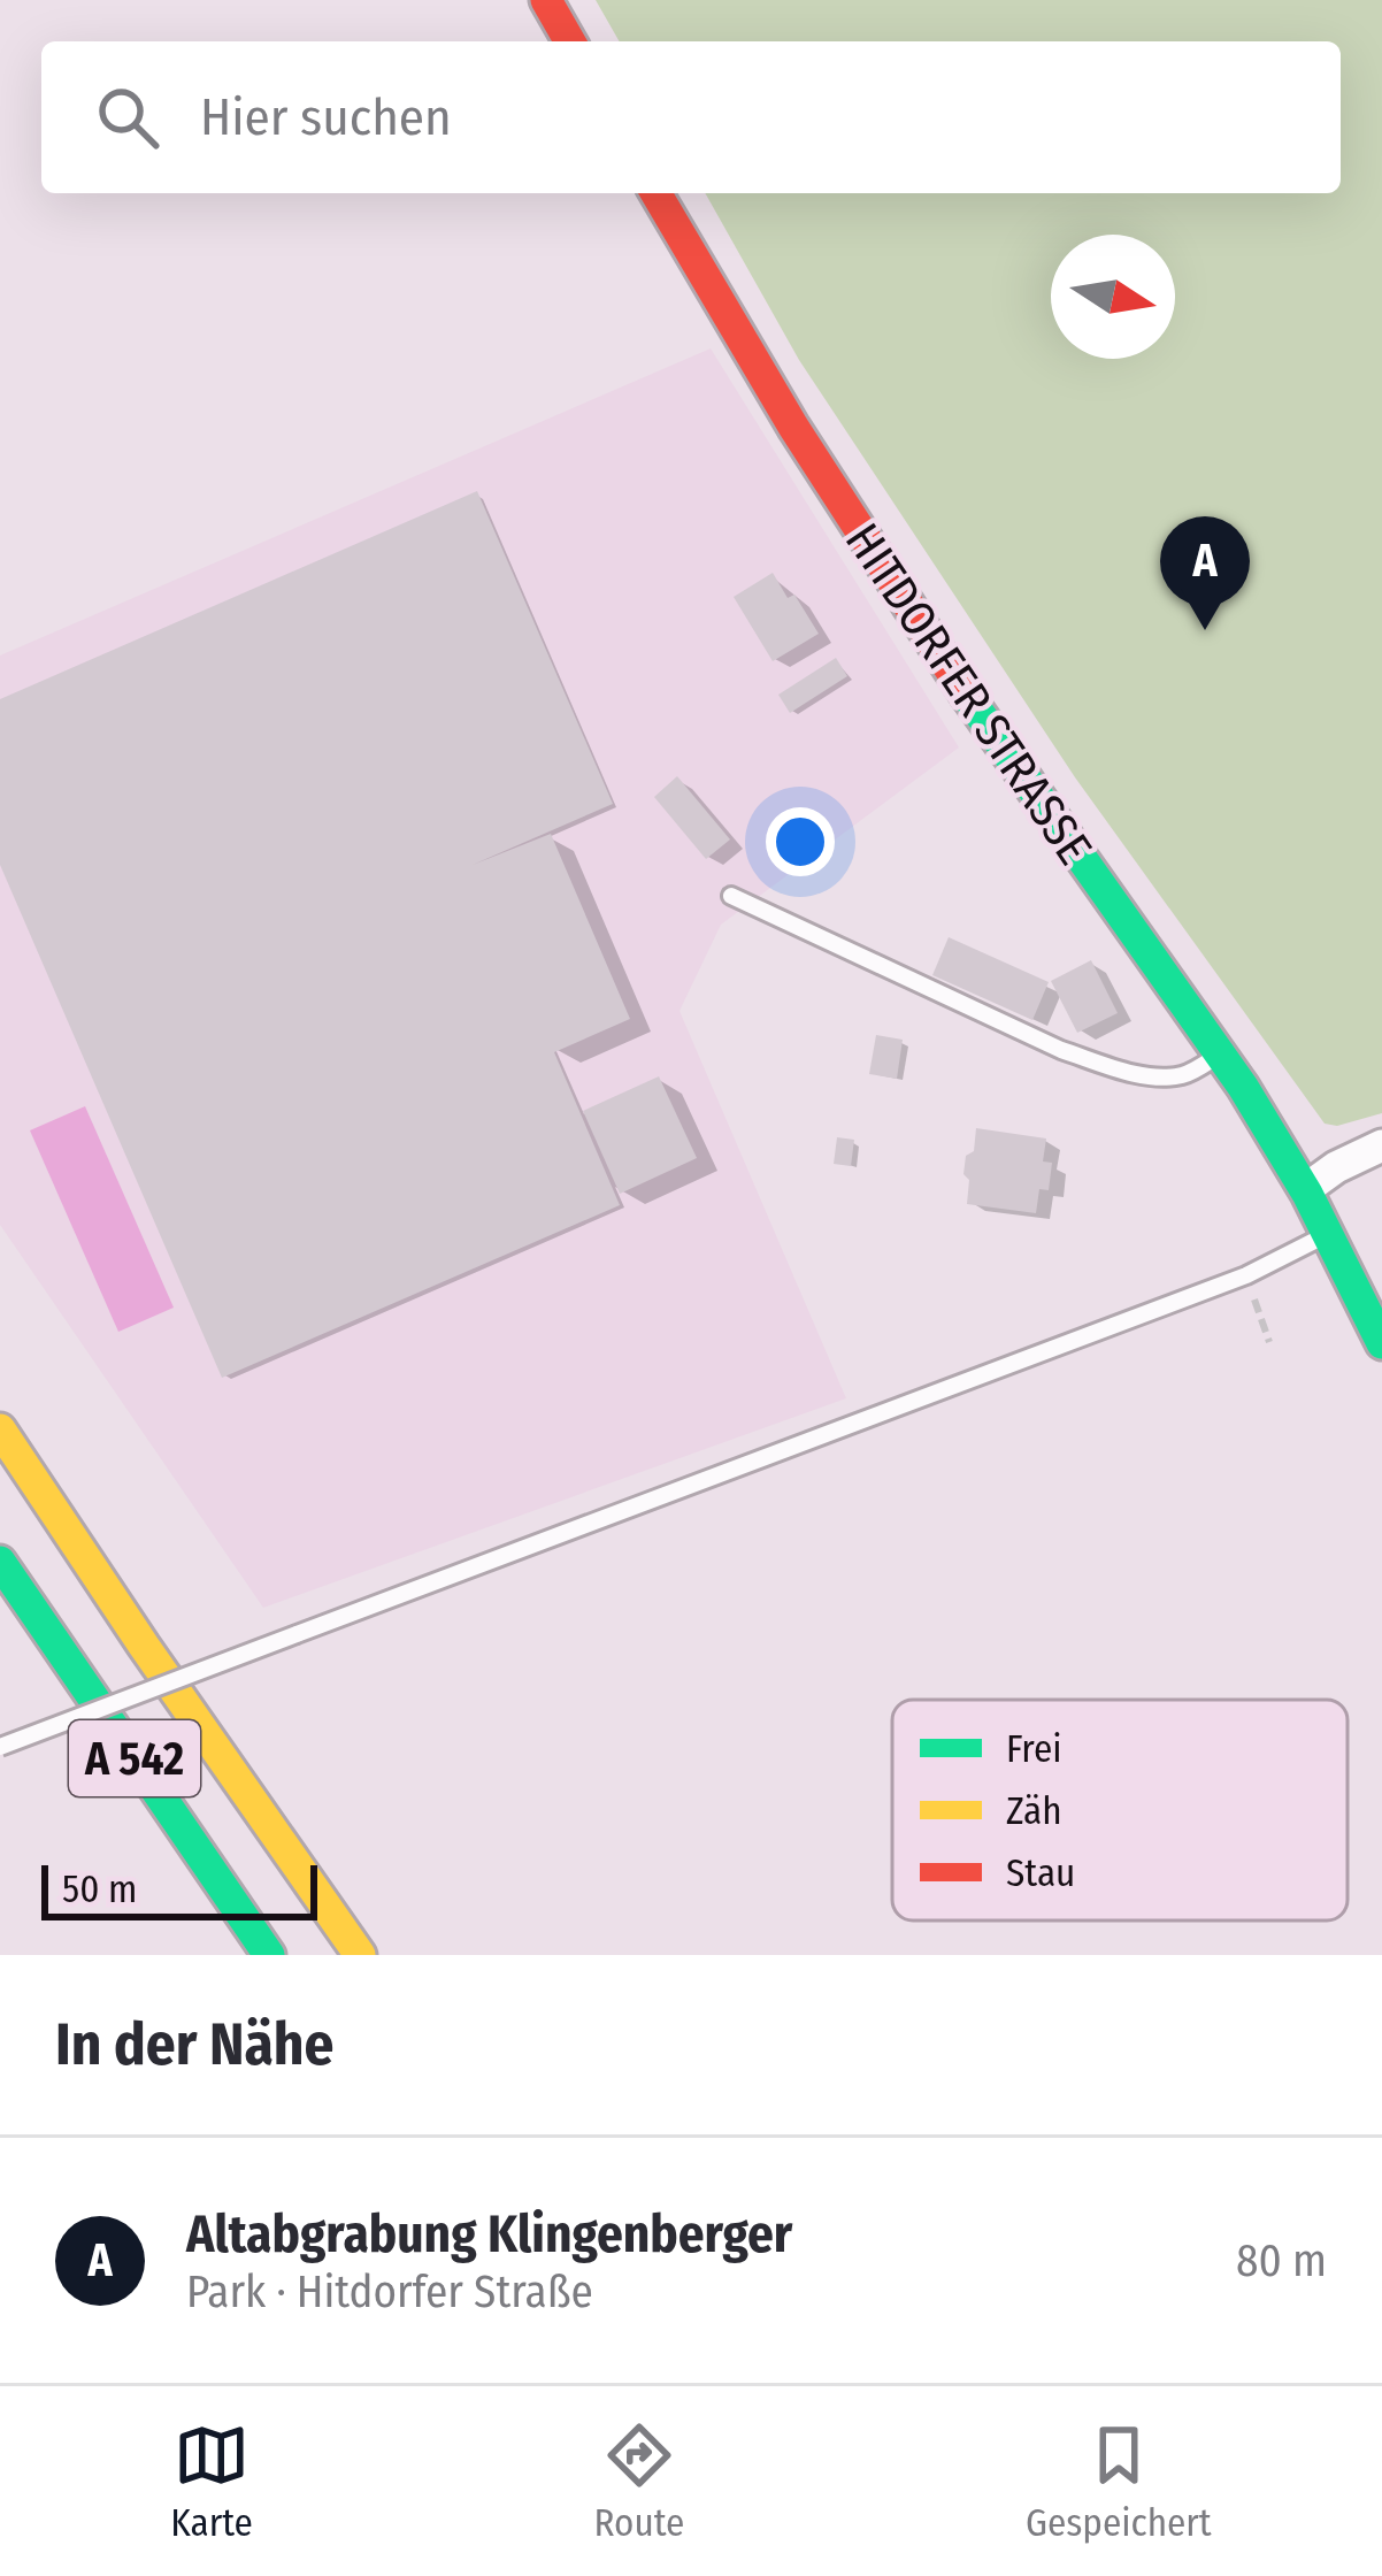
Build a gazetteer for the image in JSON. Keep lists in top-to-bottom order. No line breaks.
{"streets":{"main road":["HITDORFER STRASSE","A 542"]},"legend":["Frei","Zäh","Stau"],"scale_bar":"50 m","north":"right","page":{"search":"Hier suchen","pins":"A","scale":"50 m","heading":"In der Nähe","list":[{"mark":"A","name":"Altabgrabung Klingenberger","note":"Park · Hitdorfer Straße","value":"80 m"}],"nav":["Karte","Route","Gespeichert"]}}
